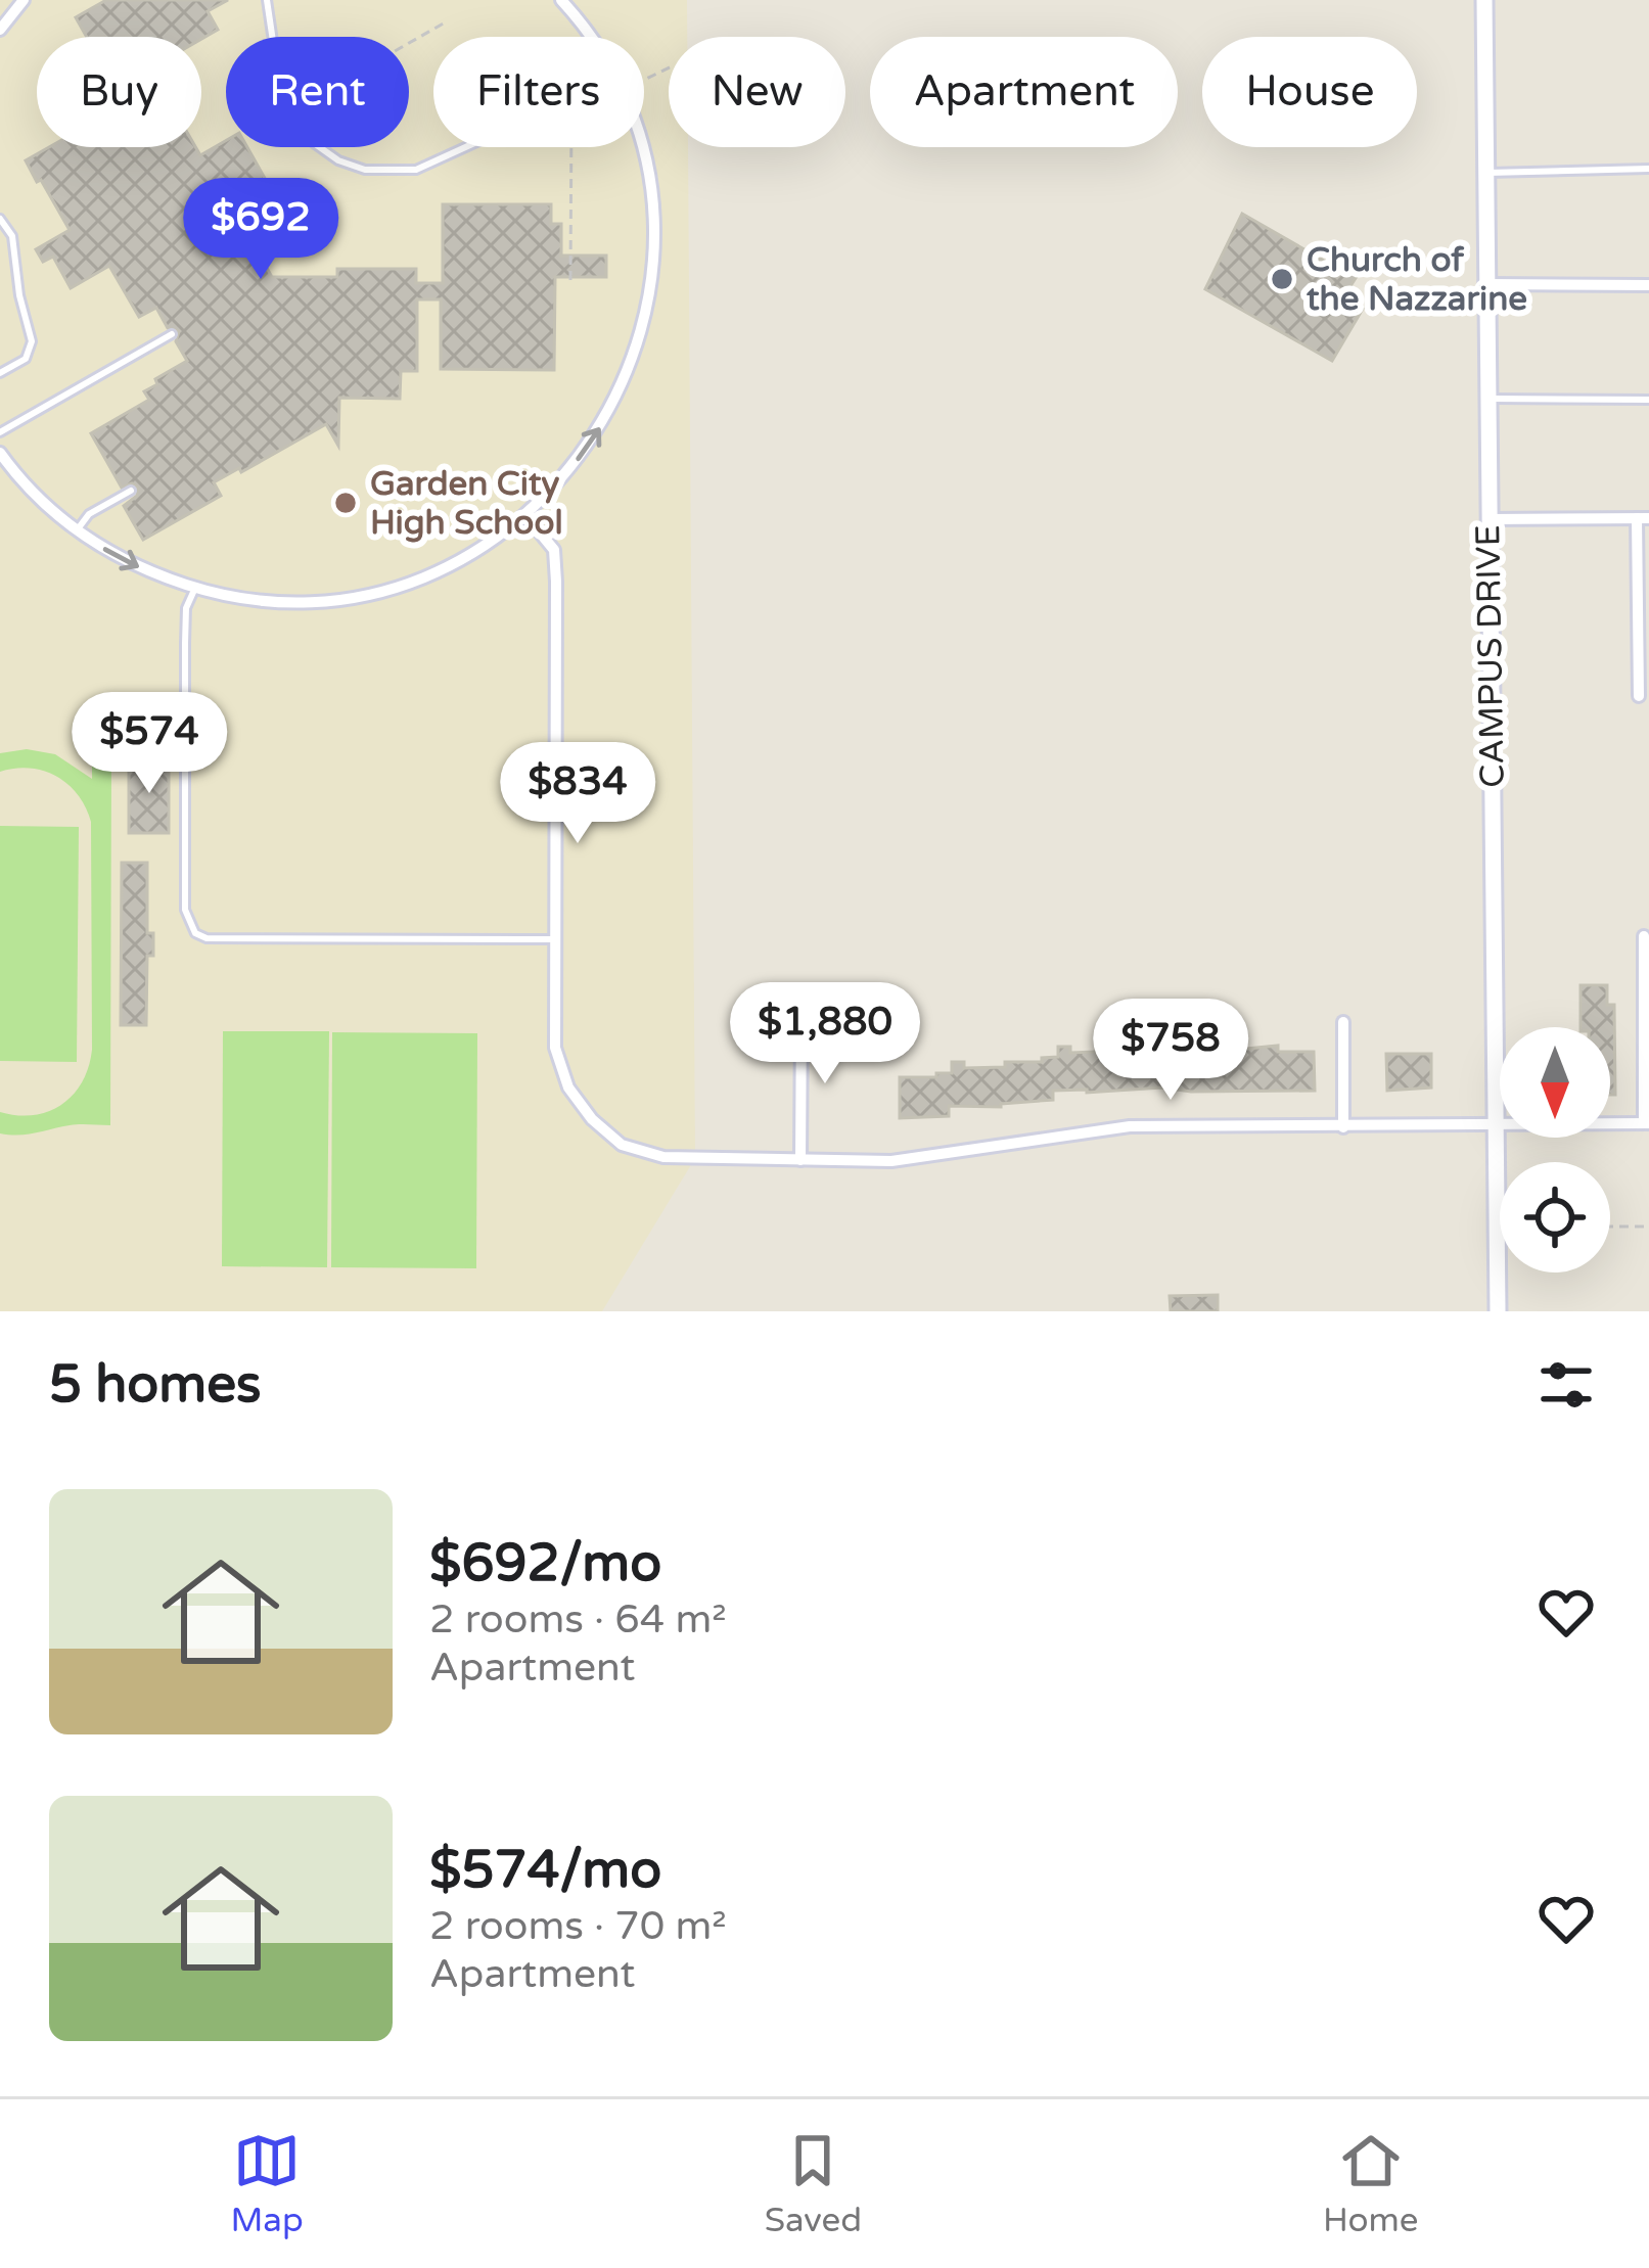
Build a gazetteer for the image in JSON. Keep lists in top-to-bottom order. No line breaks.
{"streets":{"main road":["CAMPUS DRIVE"]},"places":["Church of the Nazzarine","Garden City High School"],"north":"bottom","page":{"chip":["Buy","Rent","Filters","New","Apartment","House"],"price":["$692","$574","$834","$1,880","$758"],"heading":"5 homes","list":[{"name":"$692/mo","note":"2 rooms · 64 m² · Apartment"},{"name":"$574/mo","note":"2 rooms · 70 m² · Apartment"}],"tabs":["Map","Saved","Home"]}}
